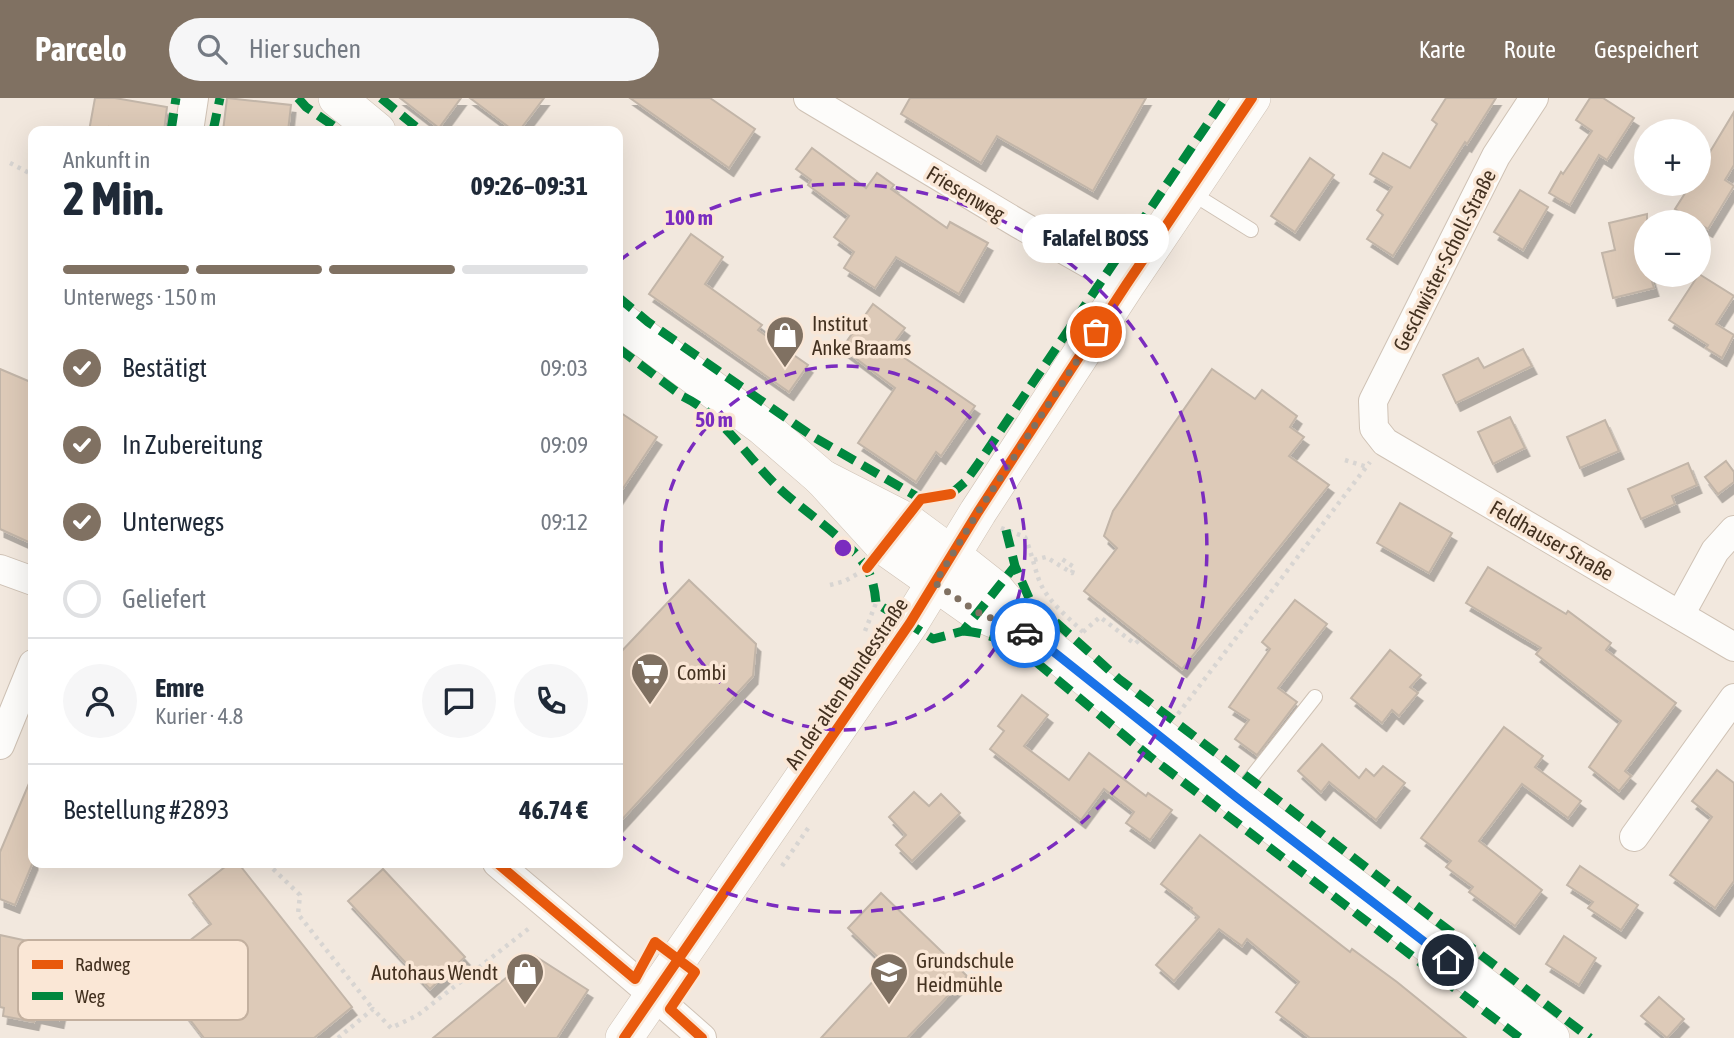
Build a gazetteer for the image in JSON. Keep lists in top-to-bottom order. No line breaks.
{"streets":{"street":["Friesenweg","Geschwister-Scholl-Straße","Feldhauser Straße","An der alten Bundesstraße"]},"crossings":[["Friesenweg","An der alten Bundesstraße"],["Geschwister-Scholl-Straße","Feldhauser Straße"]],"places":{"other":["Falafel BOSS"],"shop":["Institut Anke Braams","Autohaus Wendt"],"supermarket":["Combi"],"school or university":["Grundschule Heidmühle"]},"legend":["Radweg","Weg"],"page":{"header":"Parcelo","search":"Hier suchen","nav":["Karte","Route","Gespeichert"],"map_buttons":["+","−"],"heading":["2 Min.","Ankunft in","09:26–09:31"],"panel":["Emre","Kurier · 4.8","Bestellung #2893","46.74 €"],"bubble":"Falafel BOSS","bar":"Unterwegs · 150 m","list":[["Bestätigt","09:03"],["In Zubereitung","09:09"],["Unterwegs","09:12"],"Geliefert"]},"rings":["100 m","50 m"]}
